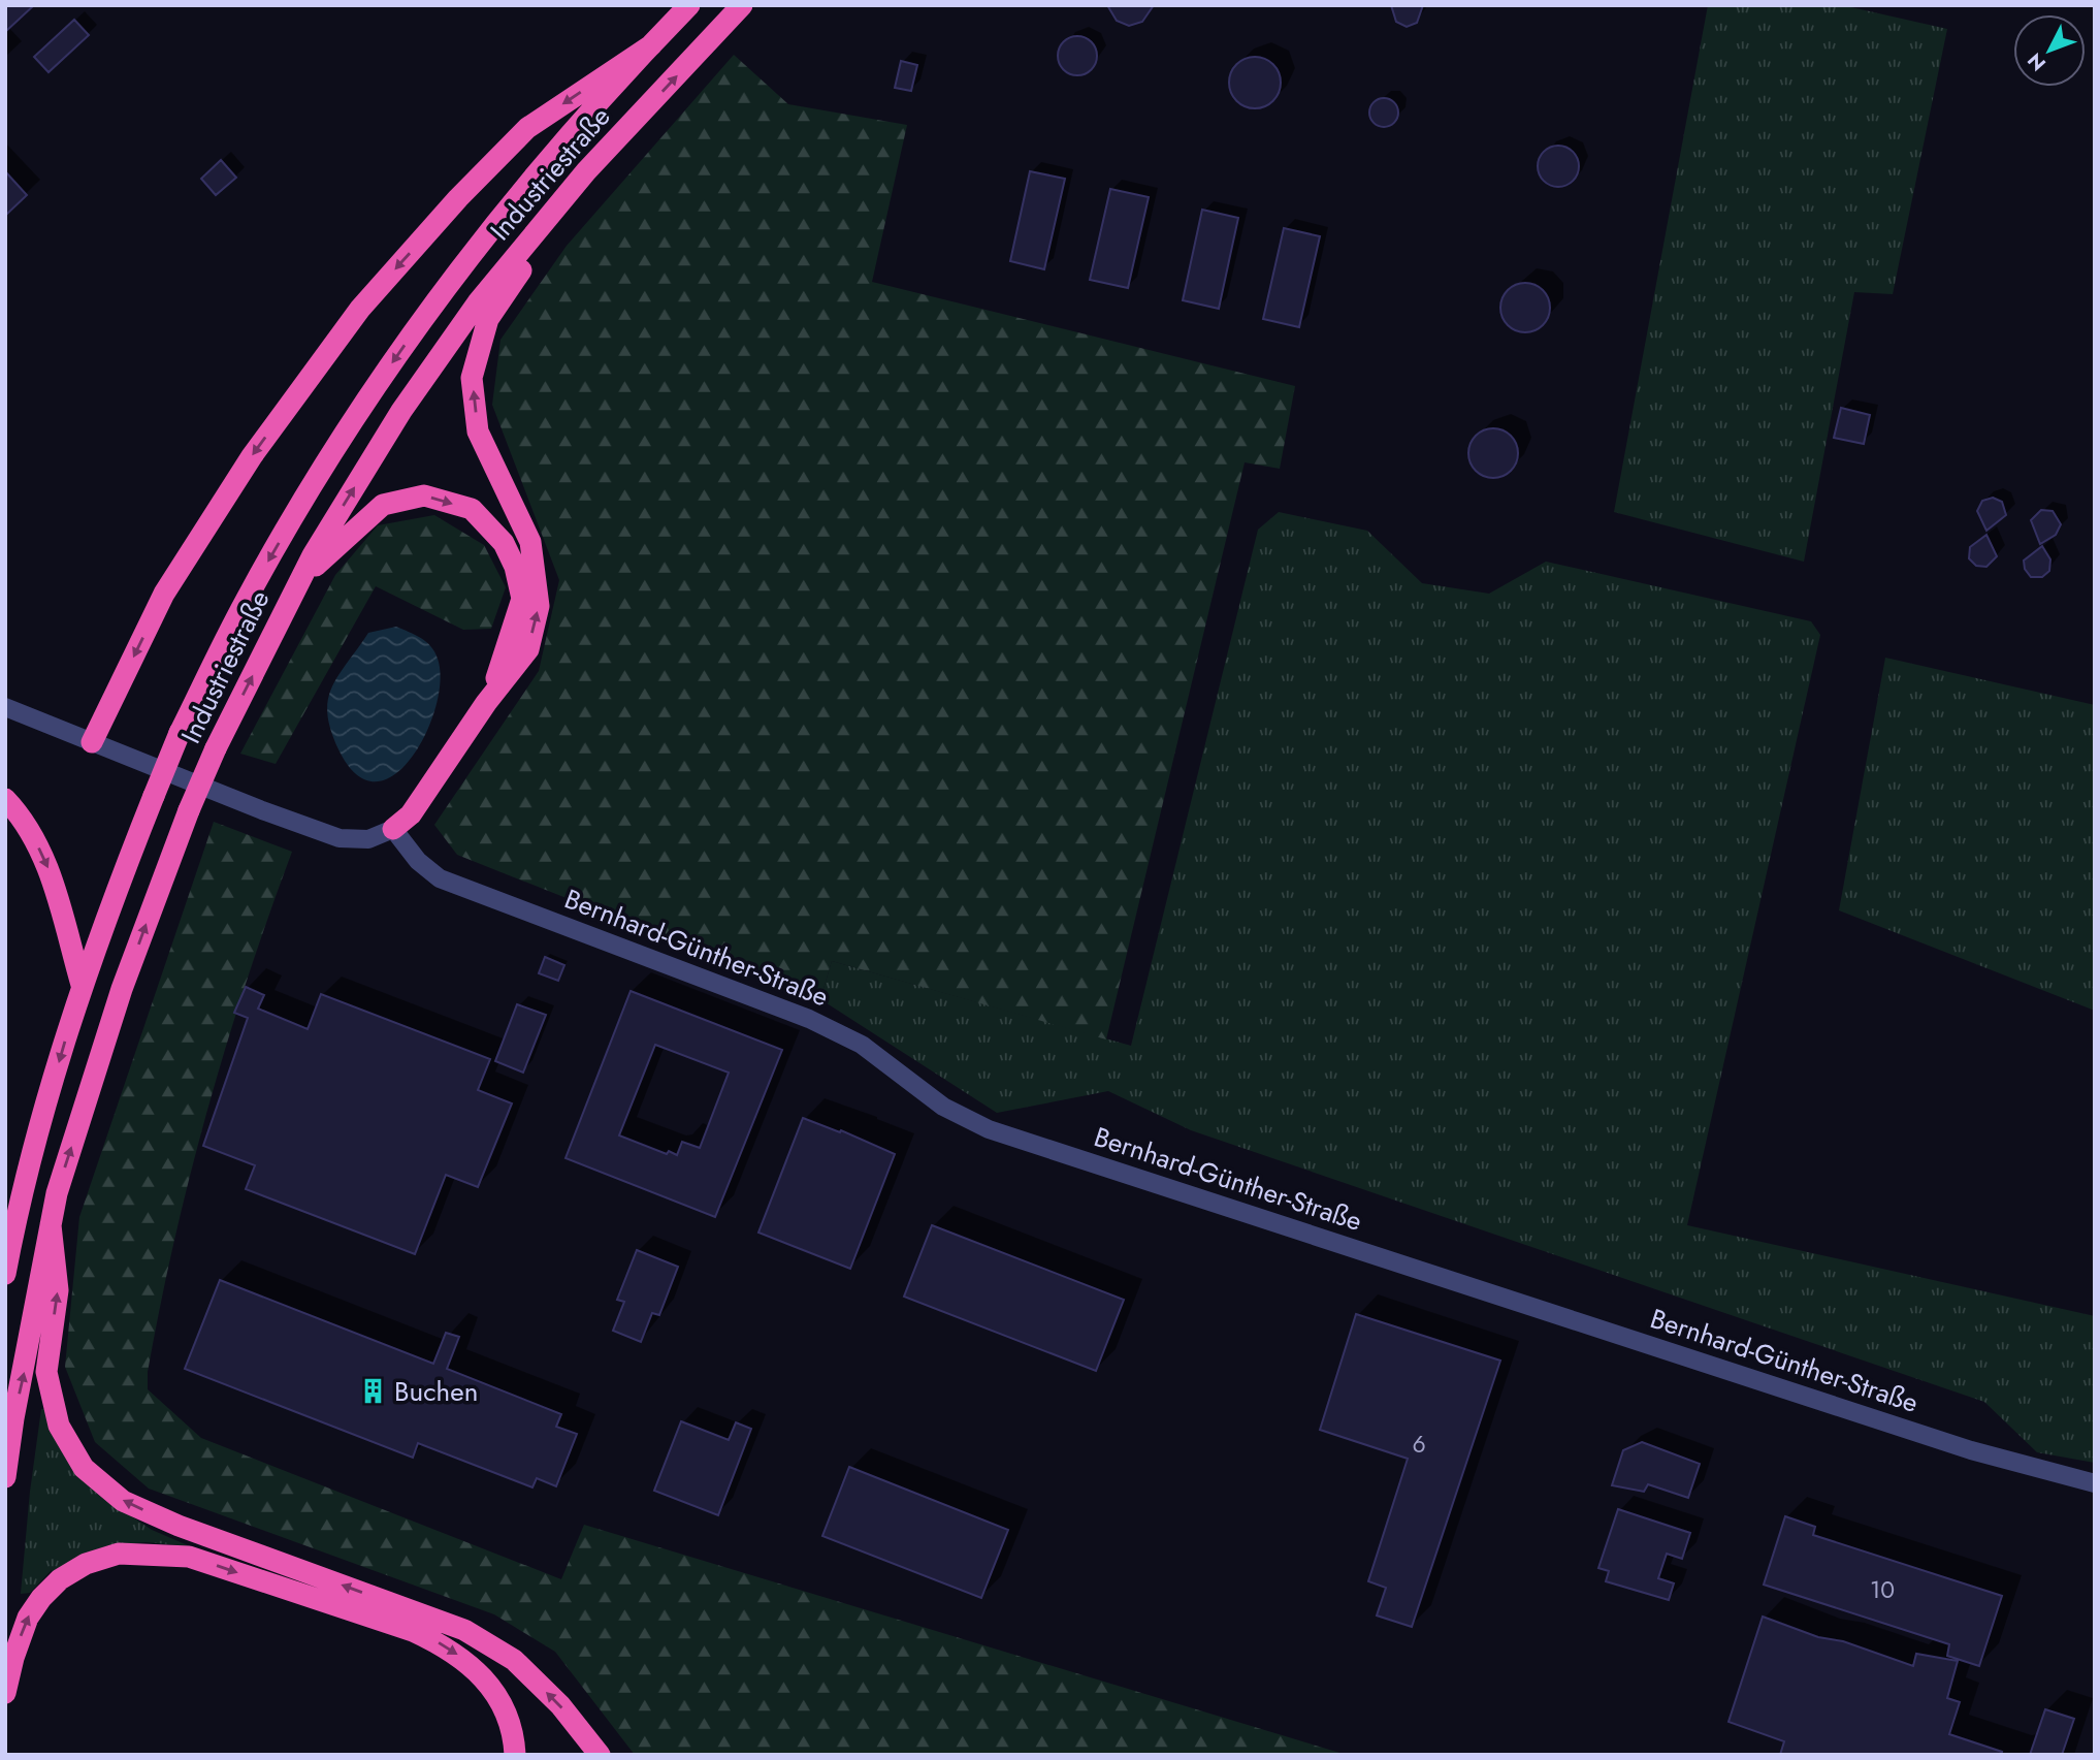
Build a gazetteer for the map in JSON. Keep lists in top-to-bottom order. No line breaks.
{"streets":{"highway":["Industriestraße"],"street":["Bernhard-Günther-Straße"]},"places":{"building":["Buchen"]},"house_numbers":["6","10"],"north":"bottom left"}
